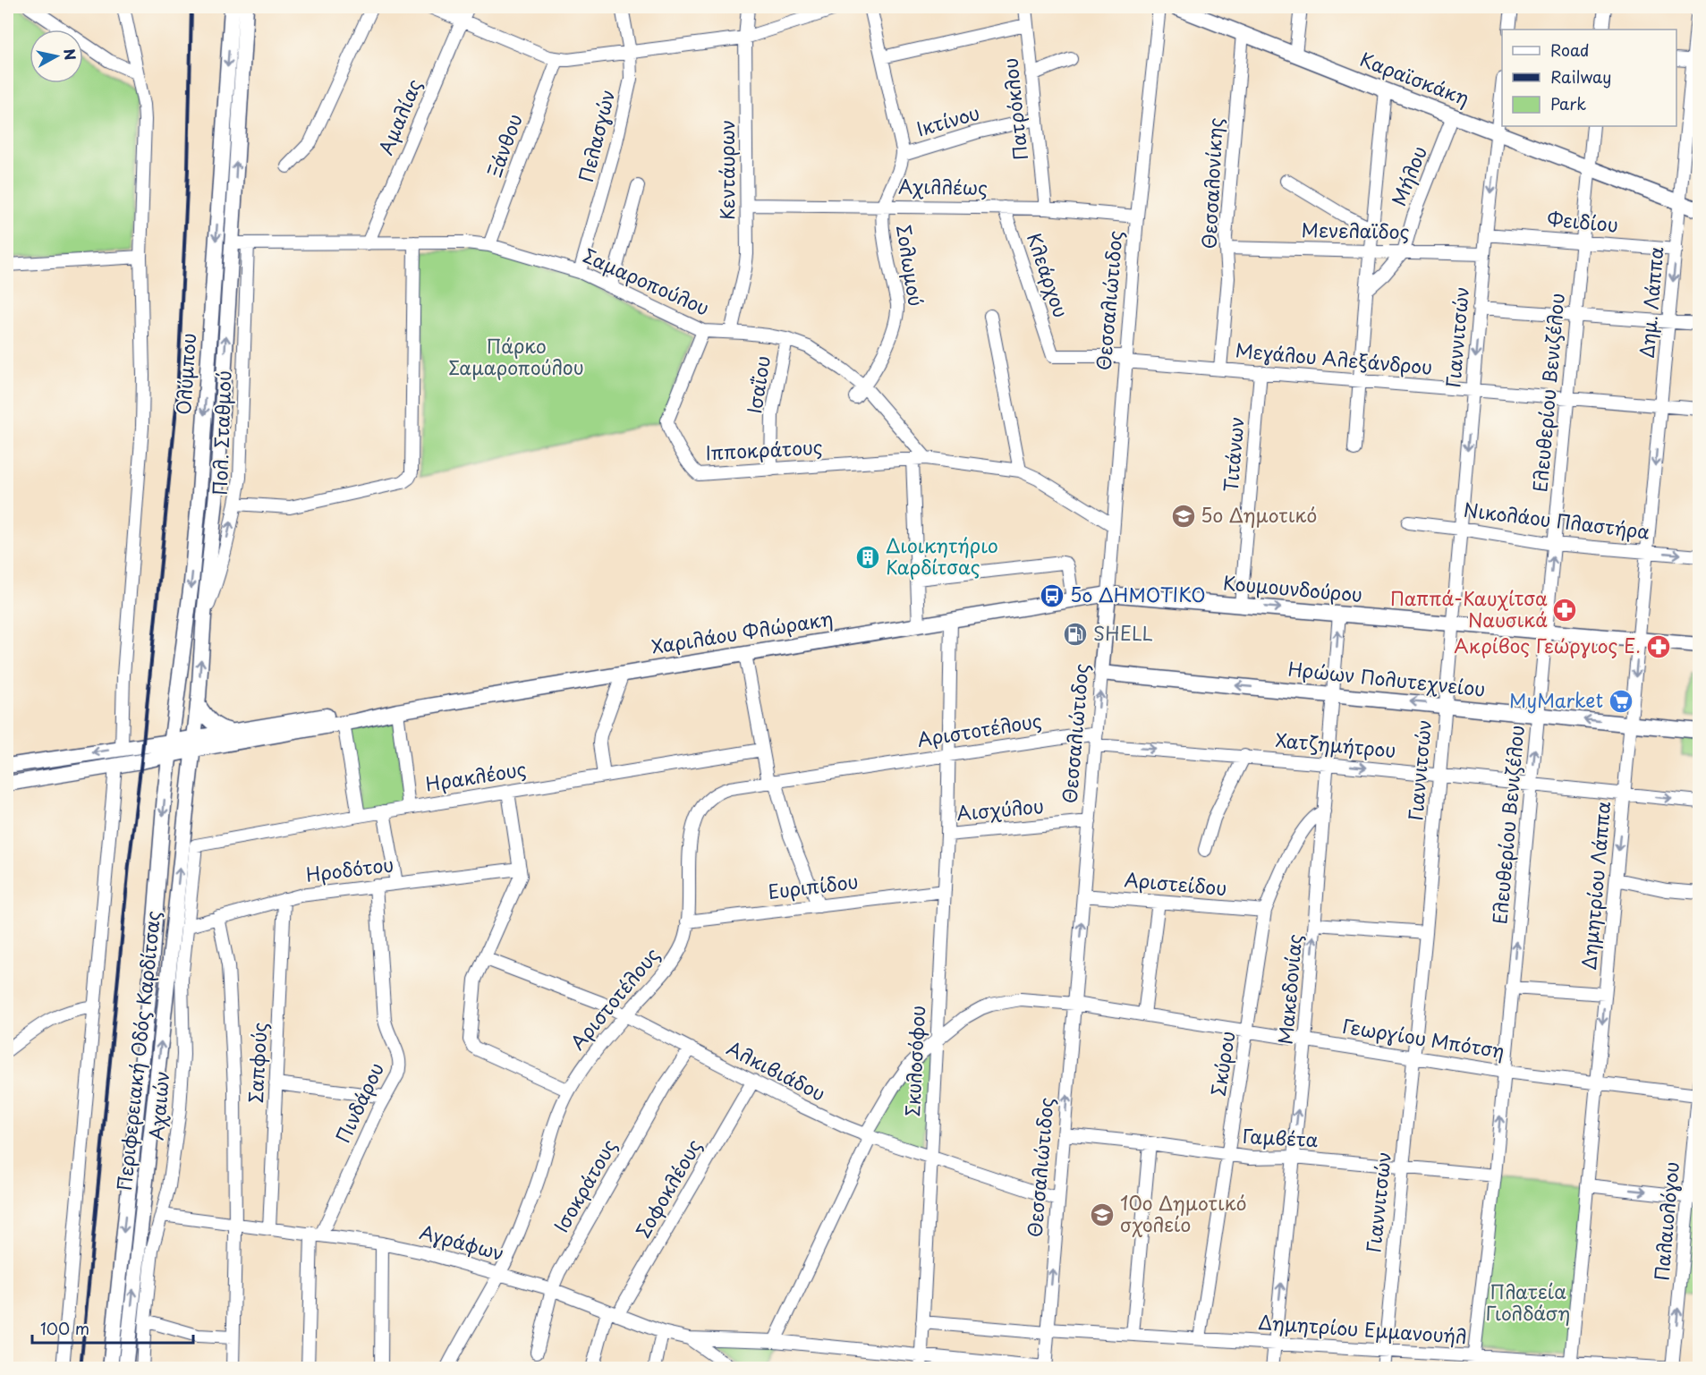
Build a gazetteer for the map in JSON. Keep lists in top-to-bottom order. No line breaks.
{"streets":{"main road":["Καραϊσκάκη","Θεσσαλιώτιδος","Ολύμπου","Κουμουνδούρου","Χαριλάου Φλώρακη","Ηρώων Πολυτεχνείου","Περιφερειακή Οδός Καρδίτσας"],"street":["Πατρόκλου","Αμαλίας","Ικτίνου","Πελασγών","Ξάνθου","Κεντάυρων","Μήλου","Θεσσαλονίκης","Αχιλλέως","Φειδίου","Μενελαϊδος","Σολωμού","Κλεάρχου","Σαμαροπούλου","Δημ. Λάππα","Γιαννιτσών","Μεγάλου Αλεξάνδρου","Ισαΐου","Ελευθερίου Βενιζέλου","Πολ. Σταθμού","Ιπποκράτους","Τιτάνων","Νικολάου Πλαστήρα","Αριστοτέλους","Χατζημήτρου","Ηρακλέους","Αισχύλου","Ηροδότου","Αριστείδου","Δημητρίου Λάππα","Ευριπίδου","Μακεδονίας","Γεωργίου Μπότση","Σκυλοσόφου","Σαπφούς","Σκύρου","Αλκιβιάδου","Πινδάρου","Αχαιών","Γαμβέτα","Ισοκράτους","Σοφοκλέους","Παλαιολόγου","Αγράφων","Δημητρίου Εμμανουήλ"]},"crossings":[["Καραϊσκάκη","Μήλου"],["Καραϊσκάκη","Θεσσαλονίκης"],["Καραϊσκάκη","Δημ. Λάππα"],["Καραϊσκάκη","Γιαννιτσών"],["Καραϊσκάκη","Ελευθερίου Βενιζέλου"],["Πατρόκλου","Ικτίνου"],["Πατρόκλου","Αχιλλέως"],["Αμαλίας","Σαμαροπούλου"],["Ικτίνου","Σολωμού"],["Πελασγών","Σαμαροπούλου"],["Ξάνθου","Σαμαροπούλου"],["Κεντάυρων","Αχιλλέως"],["Κεντάυρων","Σαμαροπούλου"],["Μήλου","Μενελαϊδος"],["Θεσσαλονίκης","Μενελαϊδος"],["Θεσσαλονίκης","Μεγάλου Αλεξάνδρου"],["Αχιλλέως","Σολωμού"],["Αχιλλέως","Κλεάρχου"],["Αχιλλέως","Θεσσαλιώτιδος"],["Φειδίου","Δημ. Λάππα"],["Φειδίου","Γιαννιτσών"],["Φειδίου","Ελευθερίου Βενιζέλου"],["Μενελαϊδος","Γιαννιτσών"],["Σολωμού","Σαμαροπούλου"],["Κλεάρχου","Μεγάλου Αλεξάνδρου"],["Σαμαροπούλου","Ολύμπου"],["Σαμαροπούλου","Ισαΐου"],["Σαμαροπούλου","Πολ. Σταθμού"],["Σαμαροπούλου","Ιπποκράτους"],["Θεσσαλιώτιδος","Μεγάλου Αλεξάνδρου"],["Θεσσαλιώτιδος","Κουμουνδούρου"],["Θεσσαλιώτιδος","Χαριλάου Φλώρακη"],["Θεσσαλιώτιδος","Ηρώων Πολυτεχνείου"],["Θεσσαλιώτιδος","Αριστοτέλους"],["Θεσσαλιώτιδος","Χατζημήτρου"],["Θεσσαλιώτιδος","Αισχύλου"],["Θεσσαλιώτιδος","Αριστείδου"],["Θεσσαλιώτιδος","Γεωργίου Μπότση"],["Θεσσαλιώτιδος","Αλκιβιάδου"],["Θεσσαλιώτιδος","Γαμβέτα"],["Θεσσαλιώτιδος","Δημητρίου Εμμανουήλ"],["Δημ. Λάππα","Μεγάλου Αλεξάνδρου"],["Δημ. Λάππα","Δημητρίου Λάππα"],["Γιαννιτσών","Μεγάλου Αλεξάνδρου"],["Γιαννιτσών","Νικολάου Πλαστήρα"],["Γιαννιτσών","Κουμουνδούρου"],["Γιαννιτσών","Ηρώων Πολυτεχνείου"],["Γιαννιτσών","Χατζημήτρου"],["Γιαννιτσών","Γεωργίου Μπότση"],["Γιαννιτσών","Γαμβέτα"],["Γιαννιτσών","Δημητρίου Εμμανουήλ"],["Μεγάλου Αλεξάνδρου","Ελευθερίου Βενιζέλου"],["Μεγάλου Αλεξάνδρου","Τιτάνων"],["Μεγάλου Αλεξάνδρου","Δημητρίου Λάππα"],["Ολύμπου","Χαριλάου Φλώρακη"],["Ολύμπου","Περιφερειακή Οδός Καρδίτσας"],["Ισαΐου","Ιπποκράτους"],["Ελευθερίου Βενιζέλου","Νικολάου Πλαστήρα"],["Ελευθερίου Βενιζέλου","Κουμουνδούρου"],["Ελευθερίου Βενιζέλου","Ηρώων Πολυτεχνείου"],["Ελευθερίου Βενιζέλου","Χατζημήτρου"],["Ελευθερίου Βενιζέλου","Γεωργίου Μπότση"],["Ελευθερίου Βενιζέλου","Γαμβέτα"],["Ελευθερίου Βενιζέλου","Δημητρίου Εμμανουήλ"],["Τιτάνων","Κουμουνδούρου"],["Νικολάου Πλαστήρα","Δημητρίου Λάππα"],["Κουμουνδούρου","Χαριλάου Φλώρακη"],["Κουμουνδούρου","Δημητρίου Λάππα"],["Κουμουνδούρου","Μακεδονίας"],["Χαριλάου Φλώρακη","Περιφερειακή Οδός Καρδίτσας"],["Χαριλάου Φλώρακη","Σκυλοσόφου"],["Ηρώων Πολυτεχνείου","Δημητρίου Λάππα"],["Ηρώων Πολυτεχνείου","Μακεδονίας"],["Αριστοτέλους","Χατζημήτρου"],["Αριστοτέλους","Ευριπίδου"],["Αριστοτέλους","Σκυλοσόφου"],["Αριστοτέλους","Αλκιβιάδου"],["Αριστοτέλους","Αγράφων"],["Χατζημήτρου","Δημητρίου Λάππα"],["Χατζημήτρου","Μακεδονίας"],["Ηρακλέους","Αχαιών"],["Αισχύλου","Σκυλοσόφου"],["Ηροδότου","Σαπφούς"],["Ηροδότου","Πινδάρου"],["Ηροδότου","Αχαιών"],["Αριστείδου","Σκύρου"],["Δημητρίου Λάππα","Γεωργίου Μπότση"],["Δημητρίου Λάππα","Δημητρίου Εμμανουήλ"],["Ευριπίδου","Σκυλοσόφου"],["Μακεδονίας","Γεωργίου Μπότση"],["Μακεδονίας","Σκύρου"],["Μακεδονίας","Γαμβέτα"],["Μακεδονίας","Δημητρίου Εμμανουήλ"],["Γεωργίου Μπότση","Σκυλοσόφου"],["Γεωργίου Μπότση","Σκύρου"],["Γεωργίου Μπότση","Αλκιβιάδου"],["Γεωργίου Μπότση","Παλαιολόγου"],["Σκυλοσόφου","Αλκιβιάδου"],["Σκυλοσόφου","Δημητρίου Εμμανουήλ"],["Σαπφούς","Αγράφων"],["Σκύρου","Γαμβέτα"],["Σκύρου","Δημητρίου Εμμανουήλ"],["Αλκιβιάδου","Ισοκράτους"],["Αλκιβιάδου","Σοφοκλέους"],["Πινδάρου","Αγράφων"],["Αχαιών","Αγράφων"],["Ισοκράτους","Αγράφων"],["Σοφοκλέους","Αγράφων"],["Παλαιολόγου","Δημητρίου Εμμανουήλ"]],"one_way":["Δημ. Λάππα","Ελευθερίου Βενιζέλου","Ηρώων Πολυτεχνείου","Χατζημήτρου","Δημητρίου Λάππα","Μακεδονίας","Παλαιολόγου"],"parks":["Πάρκο Σαμαροπούλου","Πλατεία Γιολδάση"],"places":{"school or university":["5ο Δημοτικό","10ο Δημοτικό σχολείο"],"building":["Διοικητήριο Καρδίτσας"],"bus stop":["5ο ΔΗΜΟΤΙΚΟ"],"pharmacy":["Παππά-Καυχίτσα Ναυσικά","Ακρίβος Γεώργιος Ε."],"fuel station":["SHELL"],"supermarket":["MyMarket"]},"legend":["Road","Railway","Park"],"scale_bar":"100 m","north":"right"}
